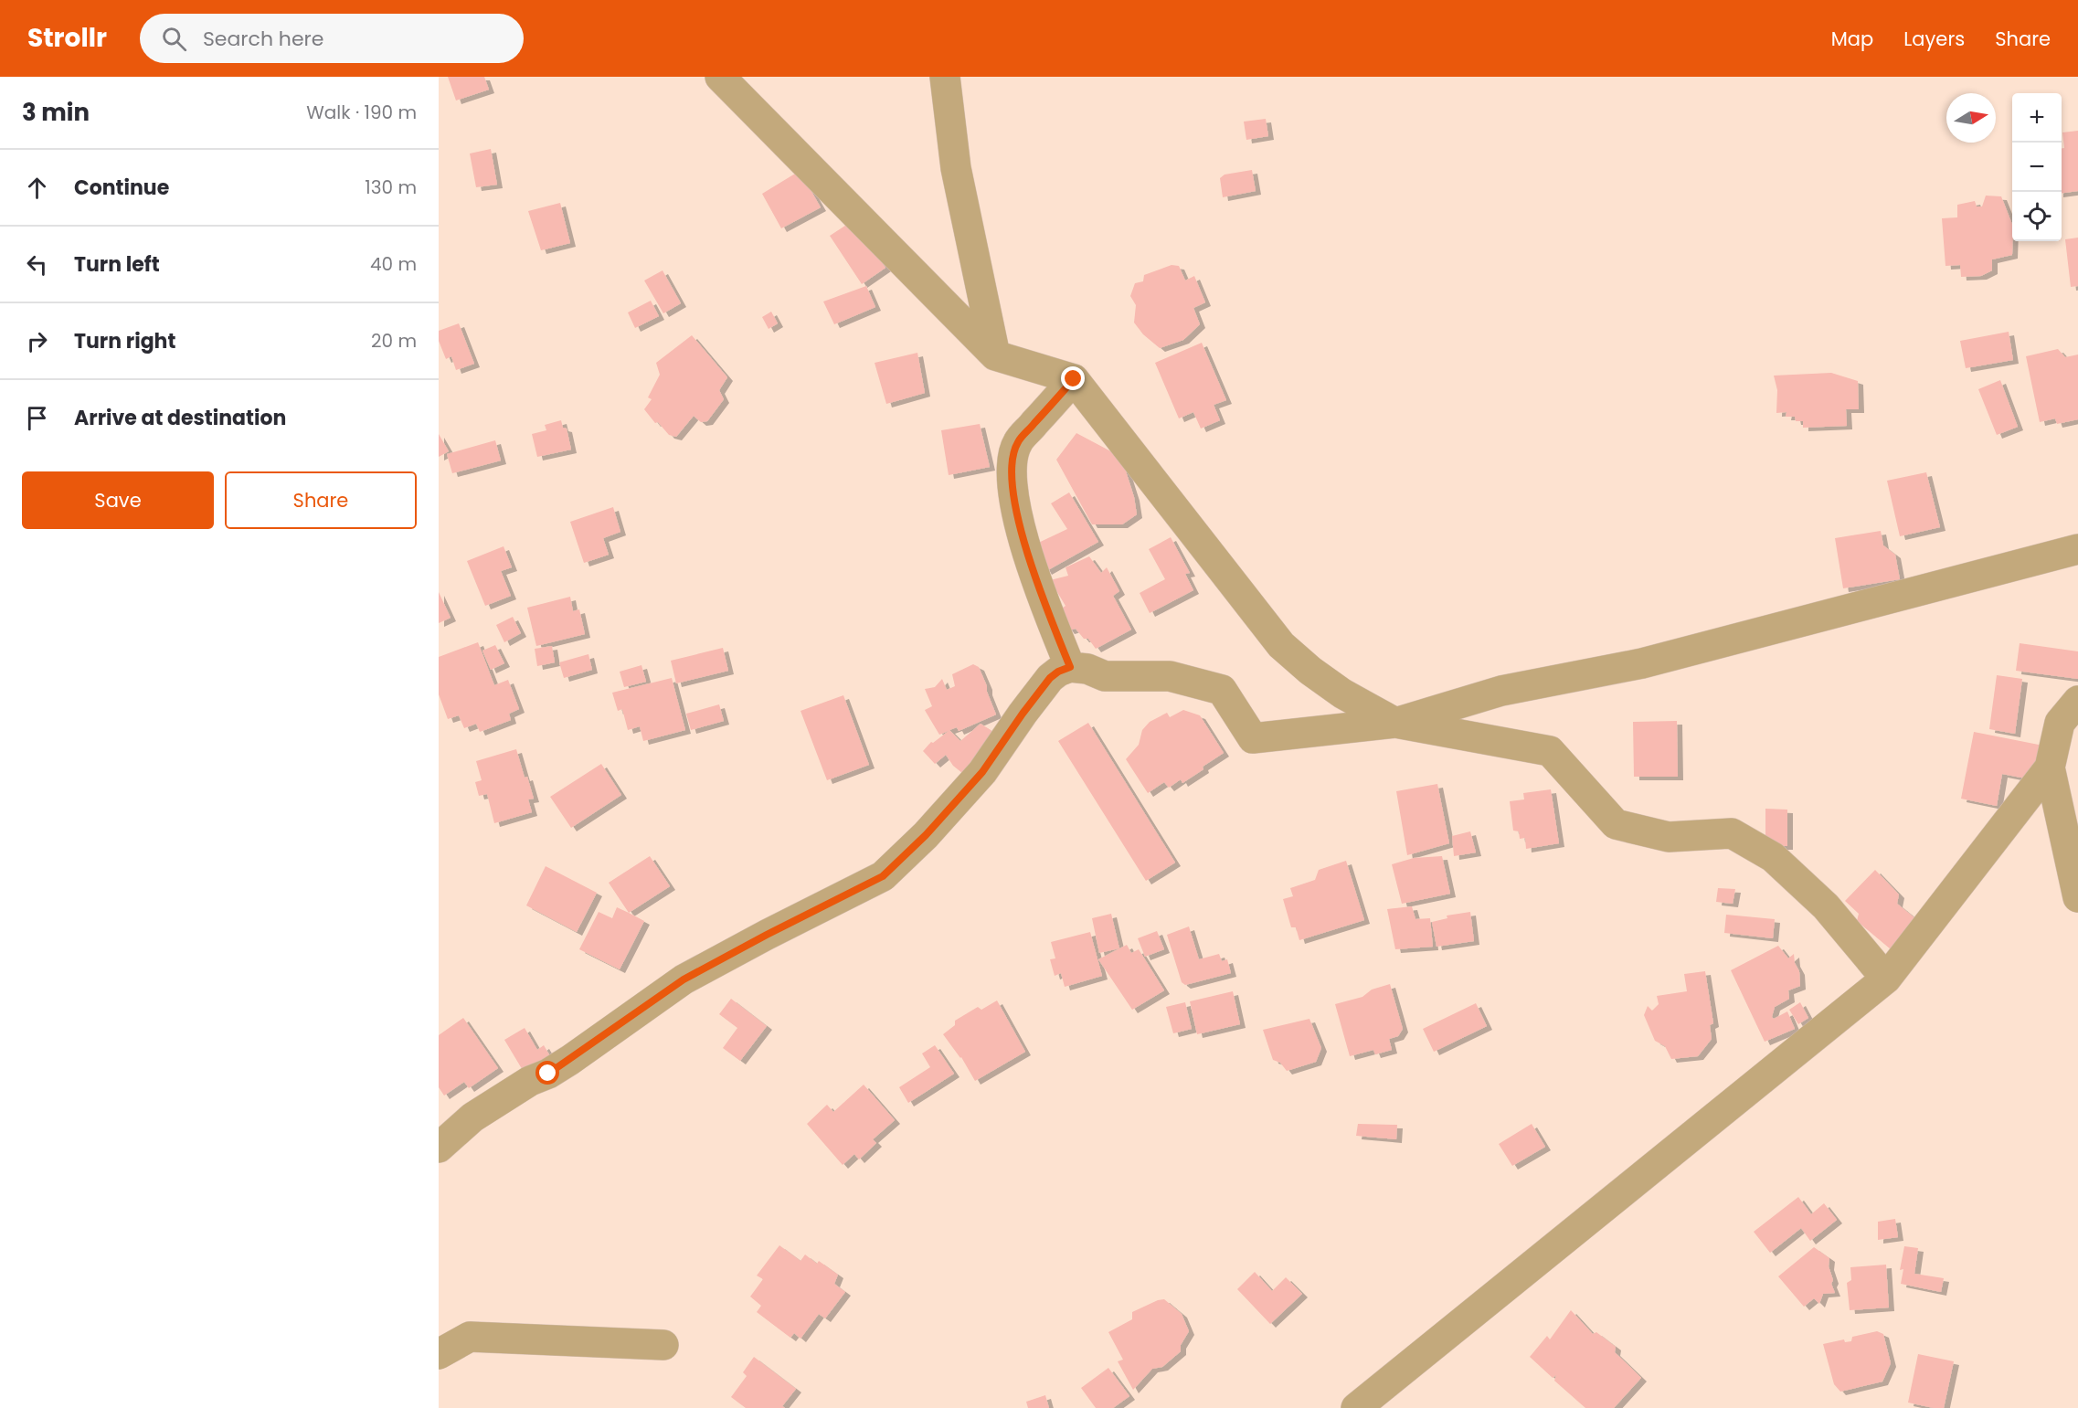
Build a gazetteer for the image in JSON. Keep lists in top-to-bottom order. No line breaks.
{"north":"right","page":{"header":"Strollr","search":"Search here","nav":["Map","Layers","Share"],"heading":["3 min","Walk · 190 m"],"map_buttons":["+","−"],"list":[["Continue","130 m"],["Turn left","40 m"],["Turn right","20 m"],"Arrive at destination"],"buttons":["Save","Share"]}}
